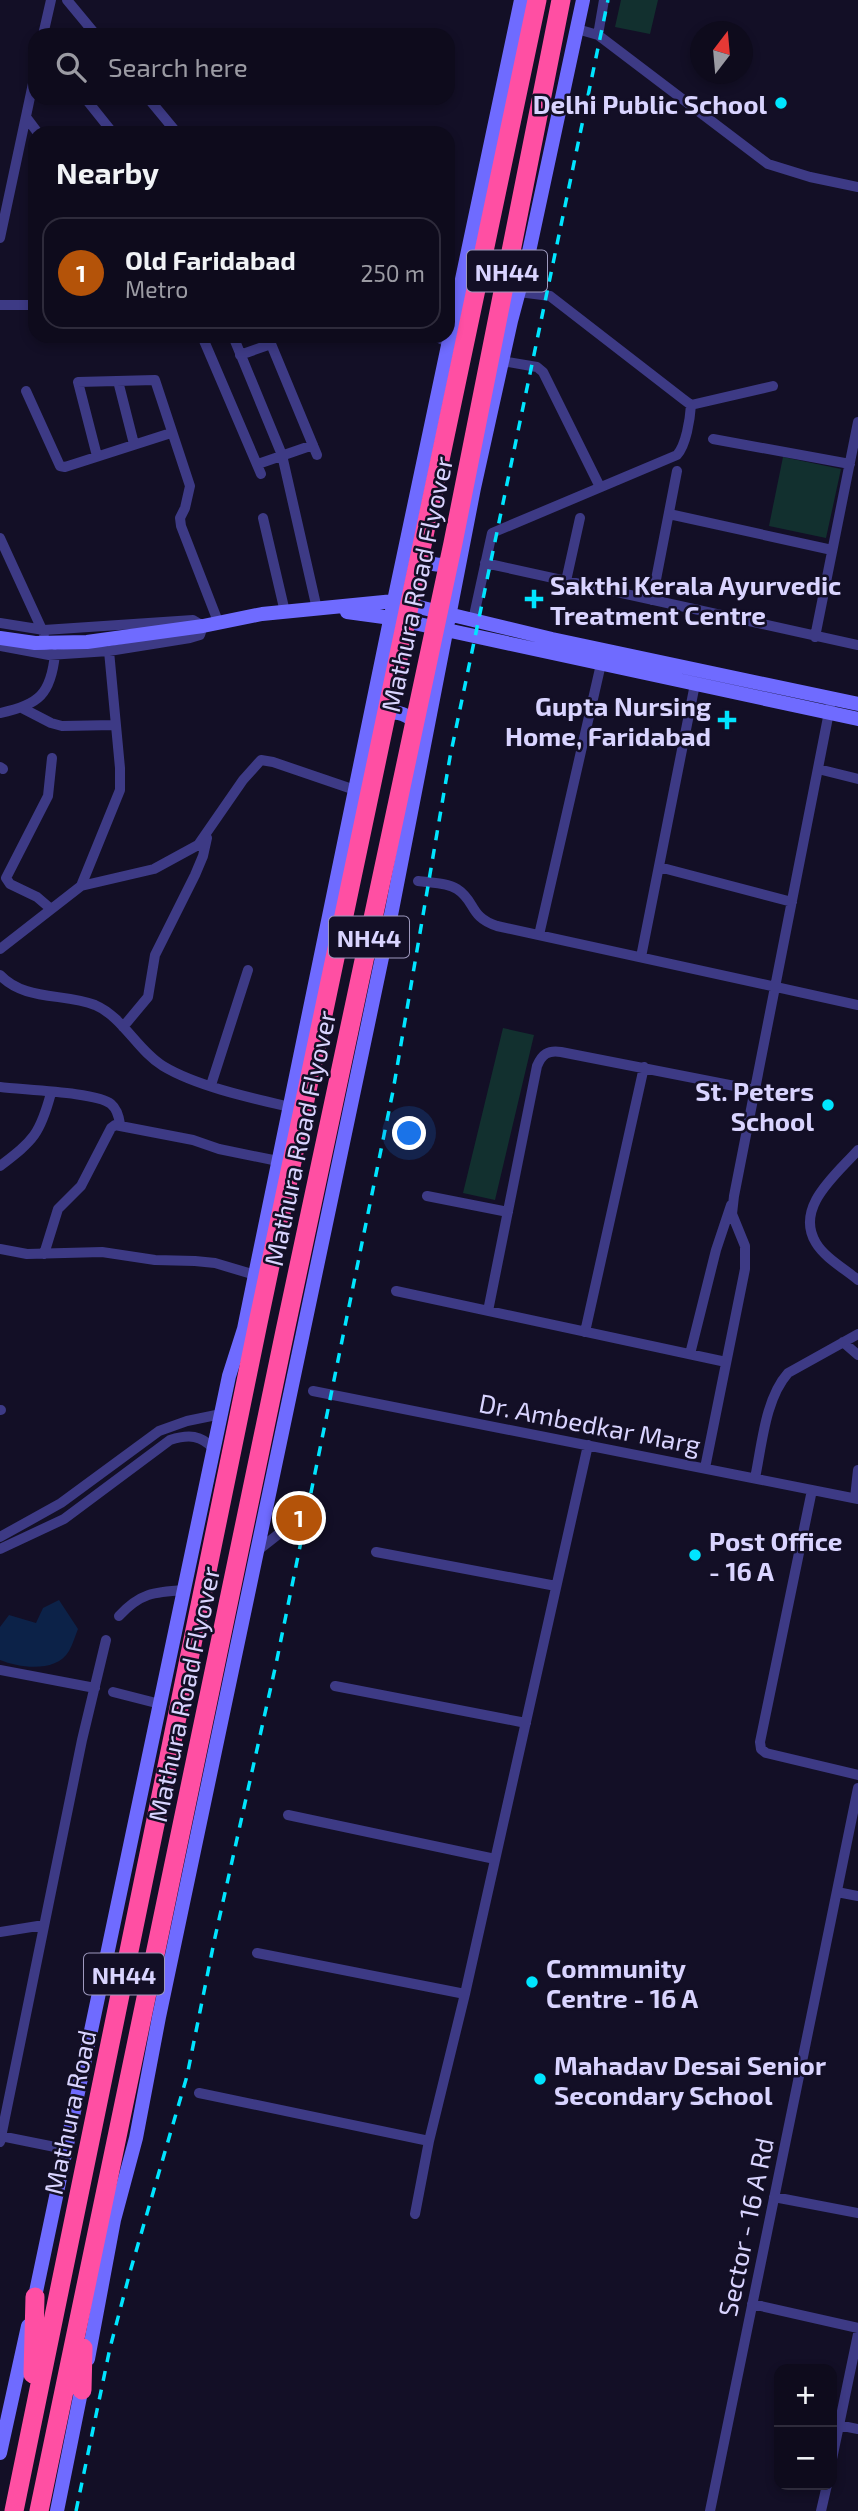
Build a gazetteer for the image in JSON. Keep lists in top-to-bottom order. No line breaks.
{"streets":{"highway":["NH44","Mathura Road Flyover","Mathura Road"],"street":["Dr. Ambedkar Marg","Sector - 16 A Rd"]},"crossings":[["NH44","Mathura Road Flyover"],["Mathura Road Flyover","Mathura Road"]],"places":{"other":["Delhi Public School","St. Peters School","Post Office - 16 A","Community Centre - 16 A","Mahadav Desai Senior Secondary School"],"health":["Sakthi Kerala Ayurvedic Treatment Centre","Gupta Nursing Home, Faridabad"]},"north":"top","page":{"search":"Search here","heading":"Nearby","list":[{"mark":"1","name":"Old Faridabad","note":"Metro","value":"250 m"}],"pins":"1","map_buttons":["+","−"]}}
